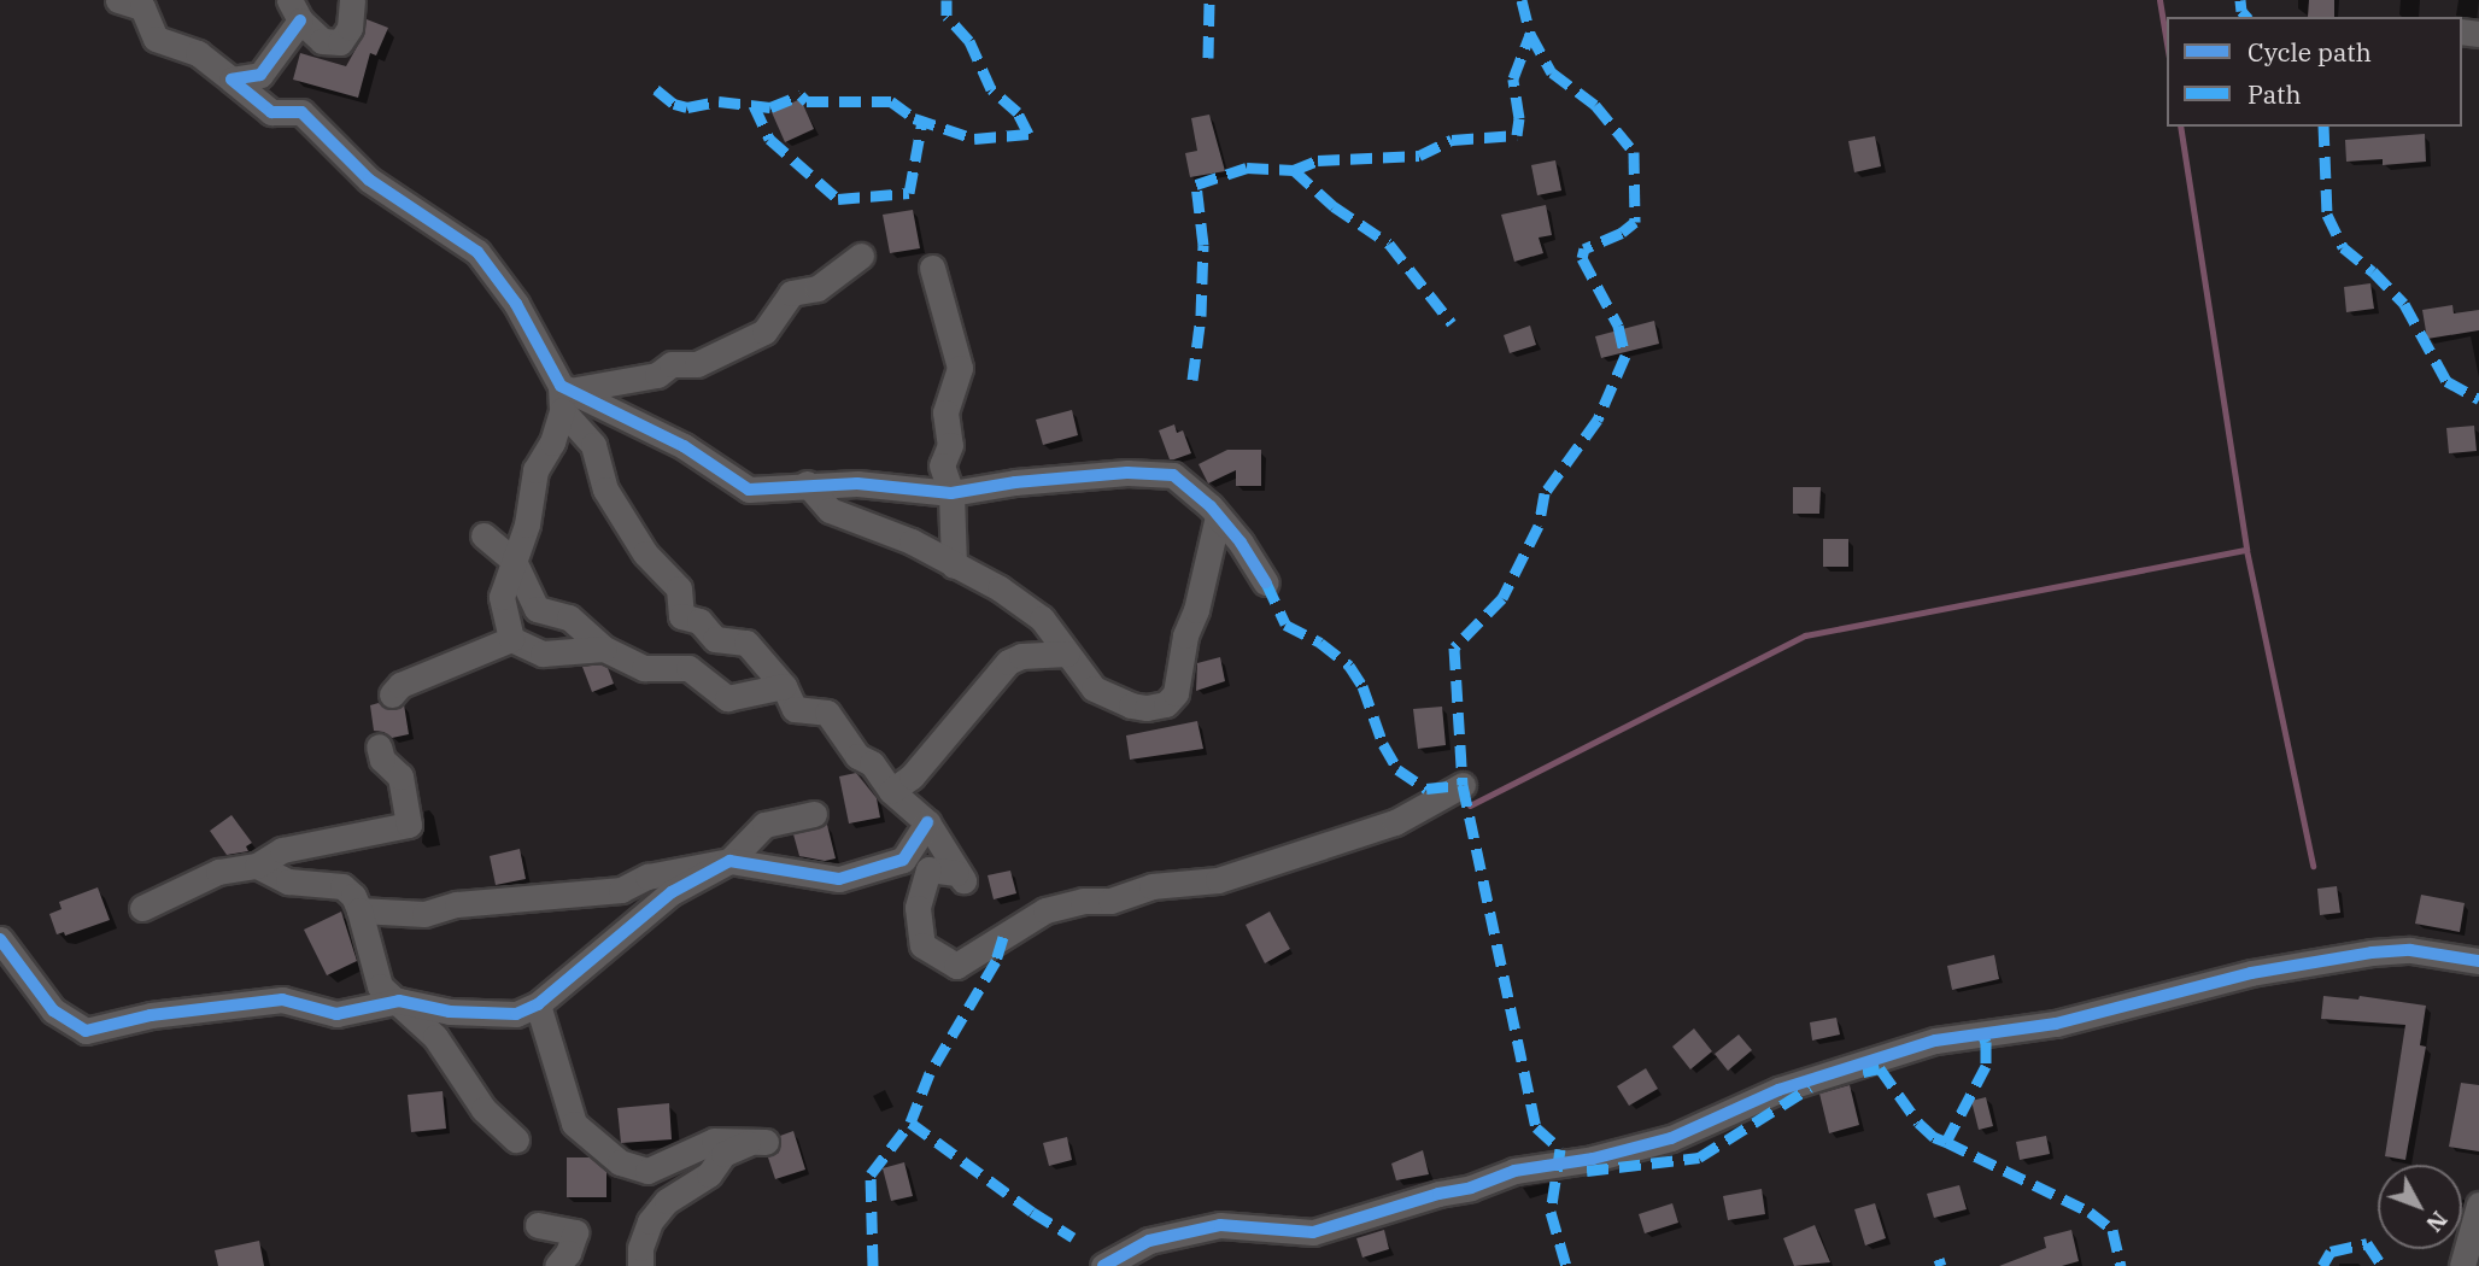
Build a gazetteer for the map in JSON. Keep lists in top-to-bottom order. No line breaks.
{"legend":["Cycle path","Path"],"north":"bottom right"}
